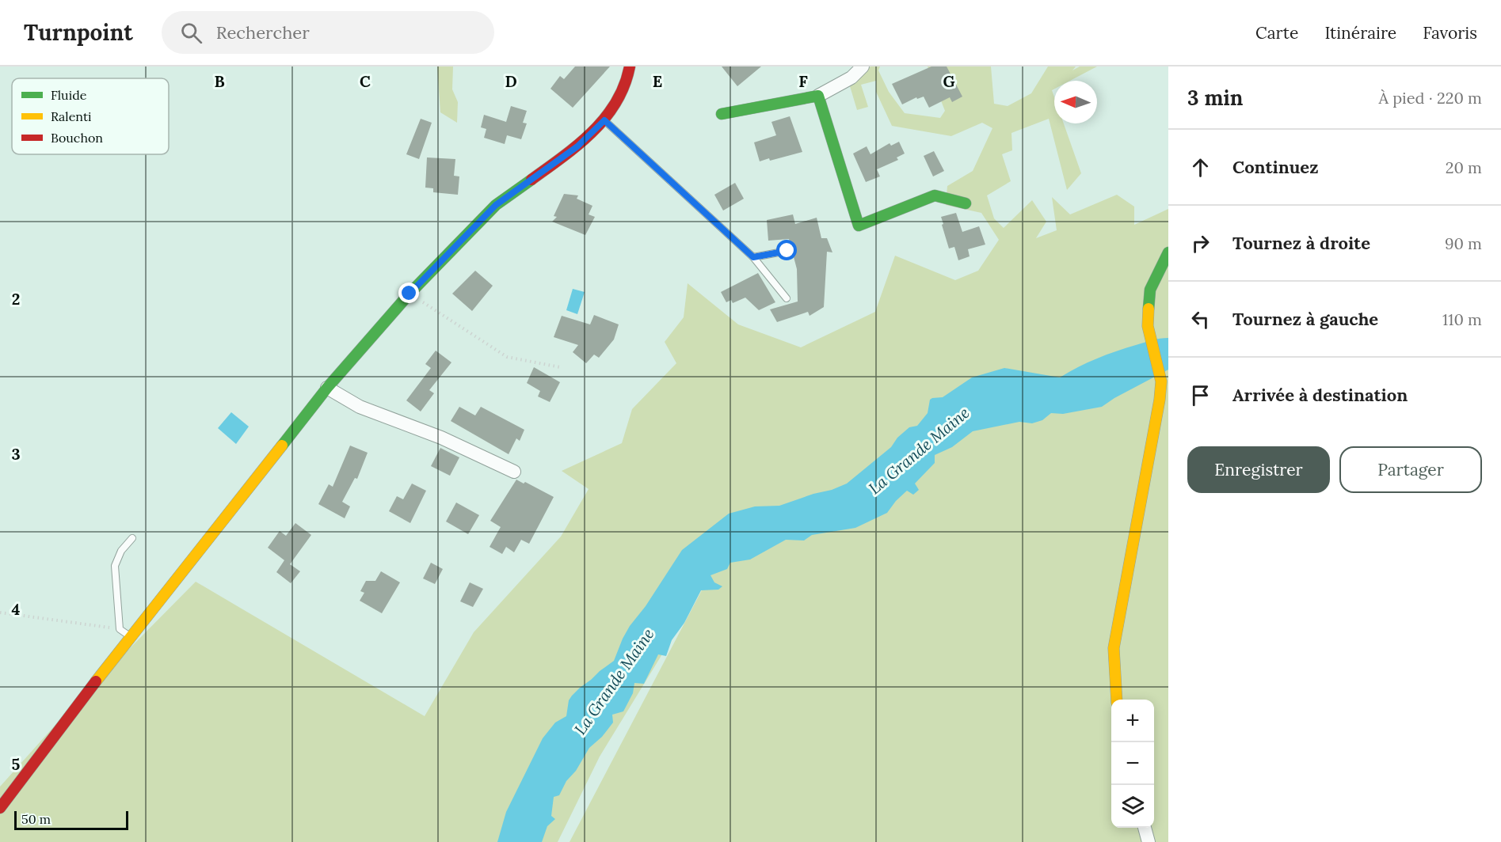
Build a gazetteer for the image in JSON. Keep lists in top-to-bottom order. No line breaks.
{"water":["La Grande Maine"],"legend":["Fluide","Ralenti","Bouchon"],"scale_bar":"50 m","north":"left","page":{"header":"Turnpoint","search":"Rechercher","nav":["Carte","Itinéraire","Favoris"],"heading":["3 min","À pied · 220 m"],"list":[["Continuez","20 m"],["Tournez à droite","90 m"],["Tournez à gauche","110 m"],"Arrivée à destination"],"buttons":["Enregistrer","Partager"],"map_buttons":["+","−"],"scale":"50 m"},"grid":{"columns":["B","C","D","E","F","G"],"rows":["2","3","4","5"]}}
